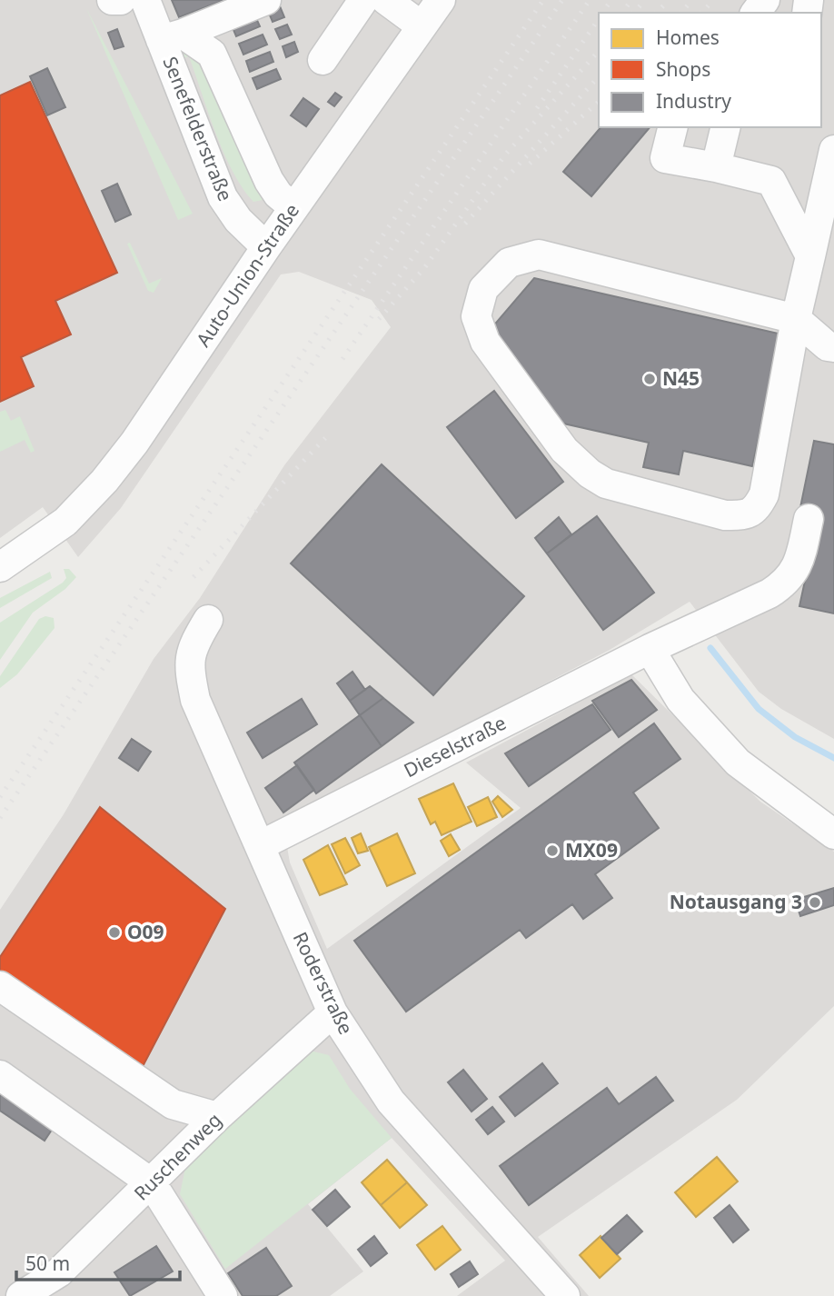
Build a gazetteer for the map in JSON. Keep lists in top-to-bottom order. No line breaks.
{"streets":{"street":["Senefelderstraße","Auto-Union-Straße","Dieselstraße","Roderstraße","Ruschenweg"]},"crossings":[["Senefelderstraße","Auto-Union-Straße"],["Dieselstraße","Roderstraße"],["Roderstraße","Ruschenweg"]],"places":["N45","MX09","Notausgang 3","O09"],"legend":["Homes","Shops","Industry"],"scale_bar":"50 m"}
